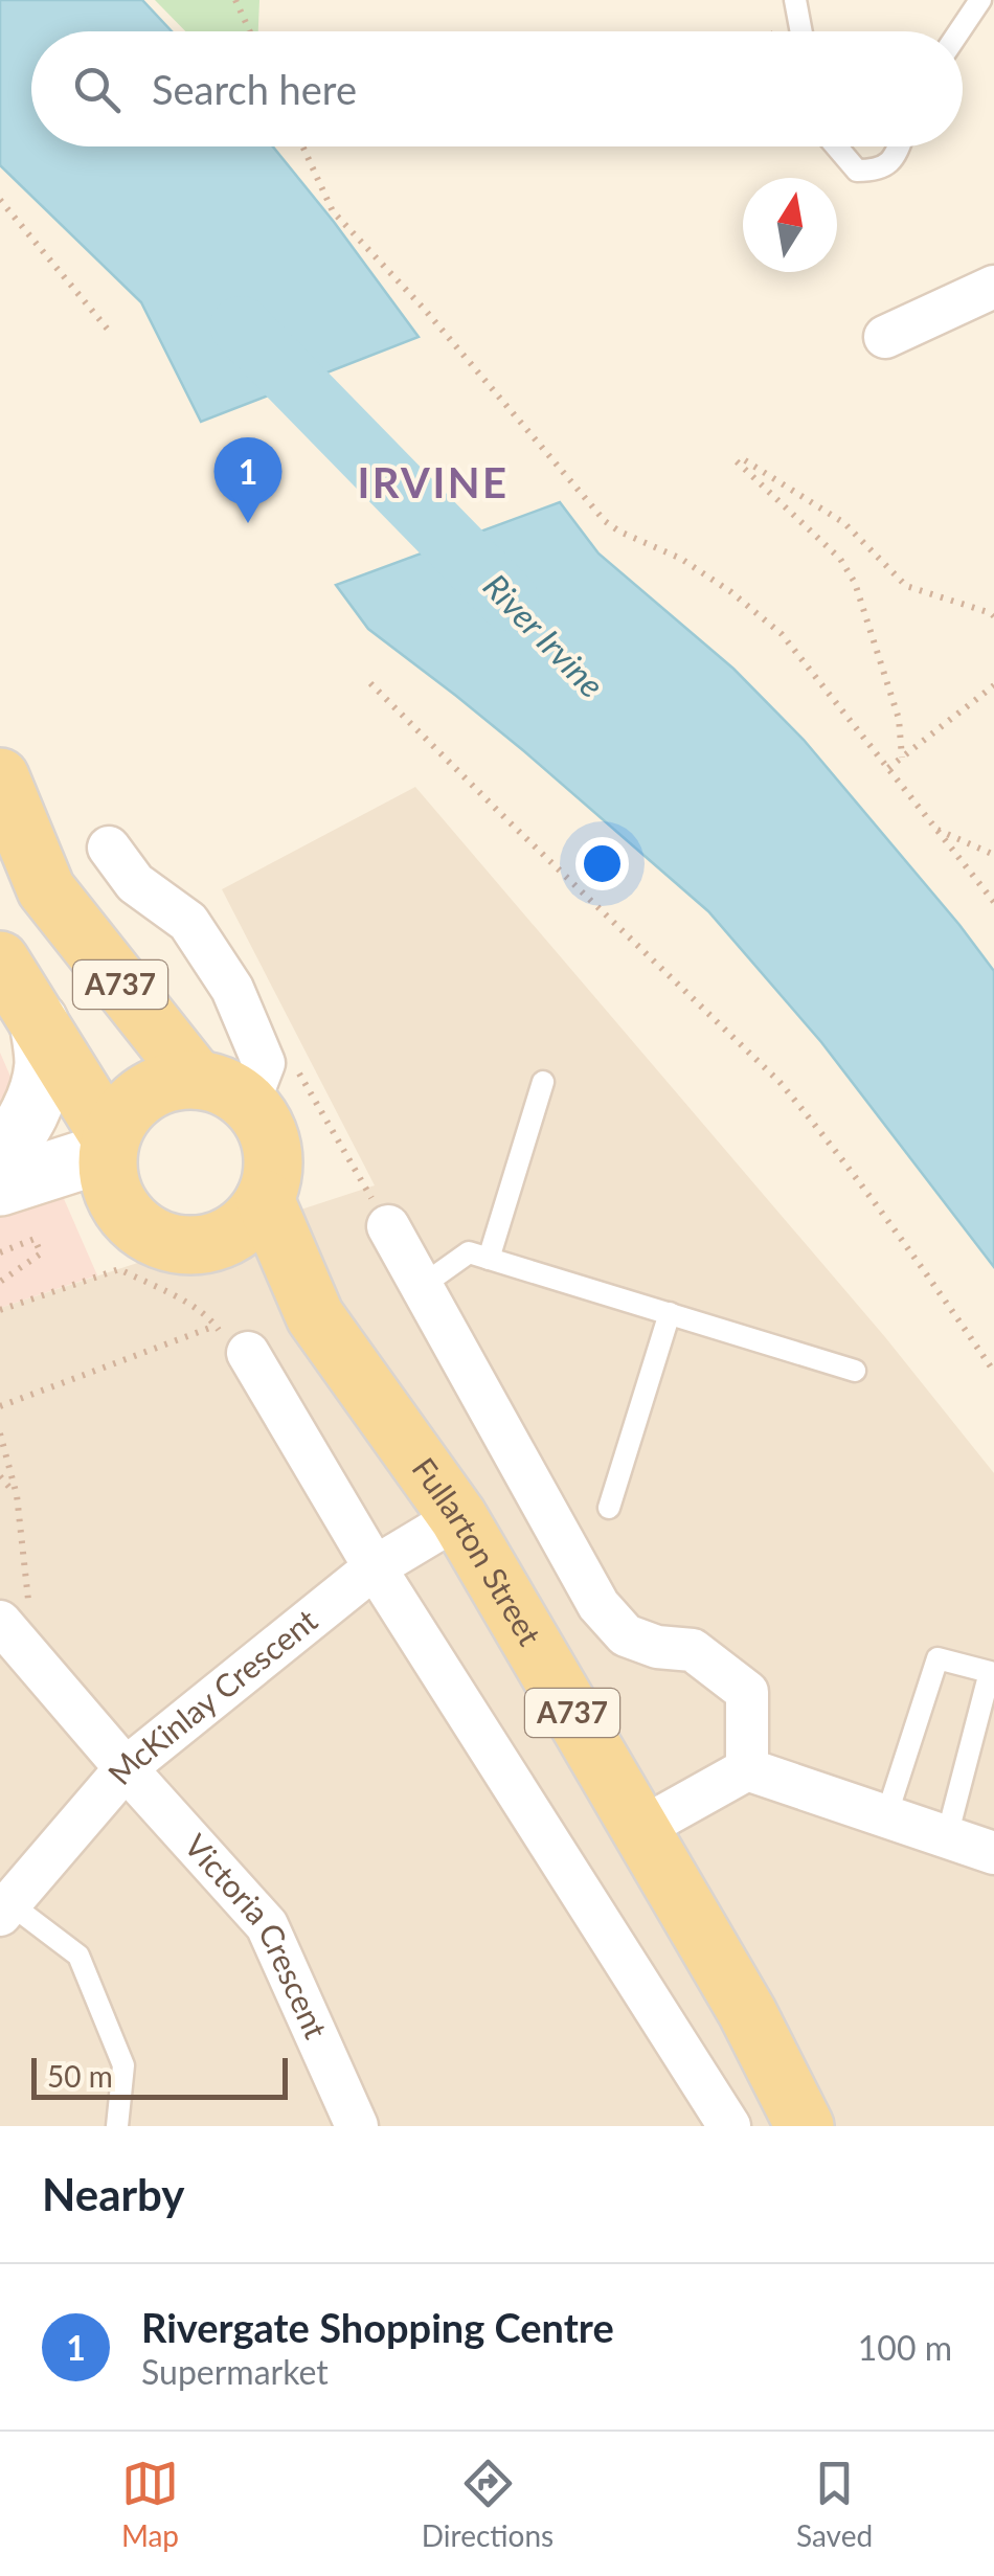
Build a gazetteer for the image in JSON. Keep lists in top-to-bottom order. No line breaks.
{"streets":{"main road":["A737","Fullarton Street"],"street":["McKinlay Crescent","Victoria Crescent"]},"crossings":[["A737","Fullarton Street"],["Fullarton Street","McKinlay Crescent"],["McKinlay Crescent","Victoria Crescent"]],"districts":["IRVINE"],"water":["River Irvine"],"scale_bar":"50 m","north":"top","page":{"search":"Search here","pins":"1","scale":"50 m","heading":"Nearby","list":[{"mark":"1","name":"Rivergate Shopping Centre","note":"Supermarket","value":"100 m"}],"nav":["Map","Directions","Saved"]}}
